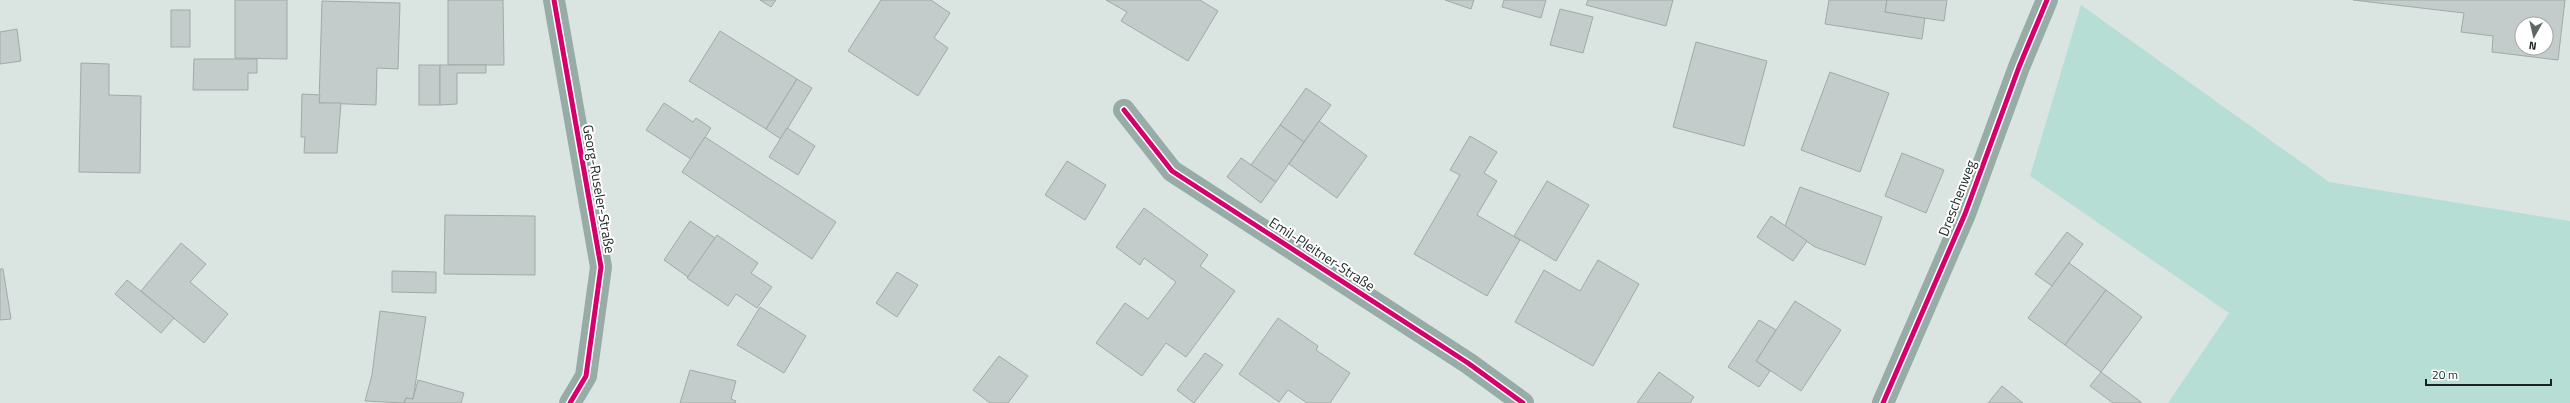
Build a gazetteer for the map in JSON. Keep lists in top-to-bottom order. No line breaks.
{"streets":{"street":["Georg-Ruseler-Straße","Dreschenweg","Emil-Pleitner-Straße"]},"scale_bar":"20 m","north":"bottom"}
